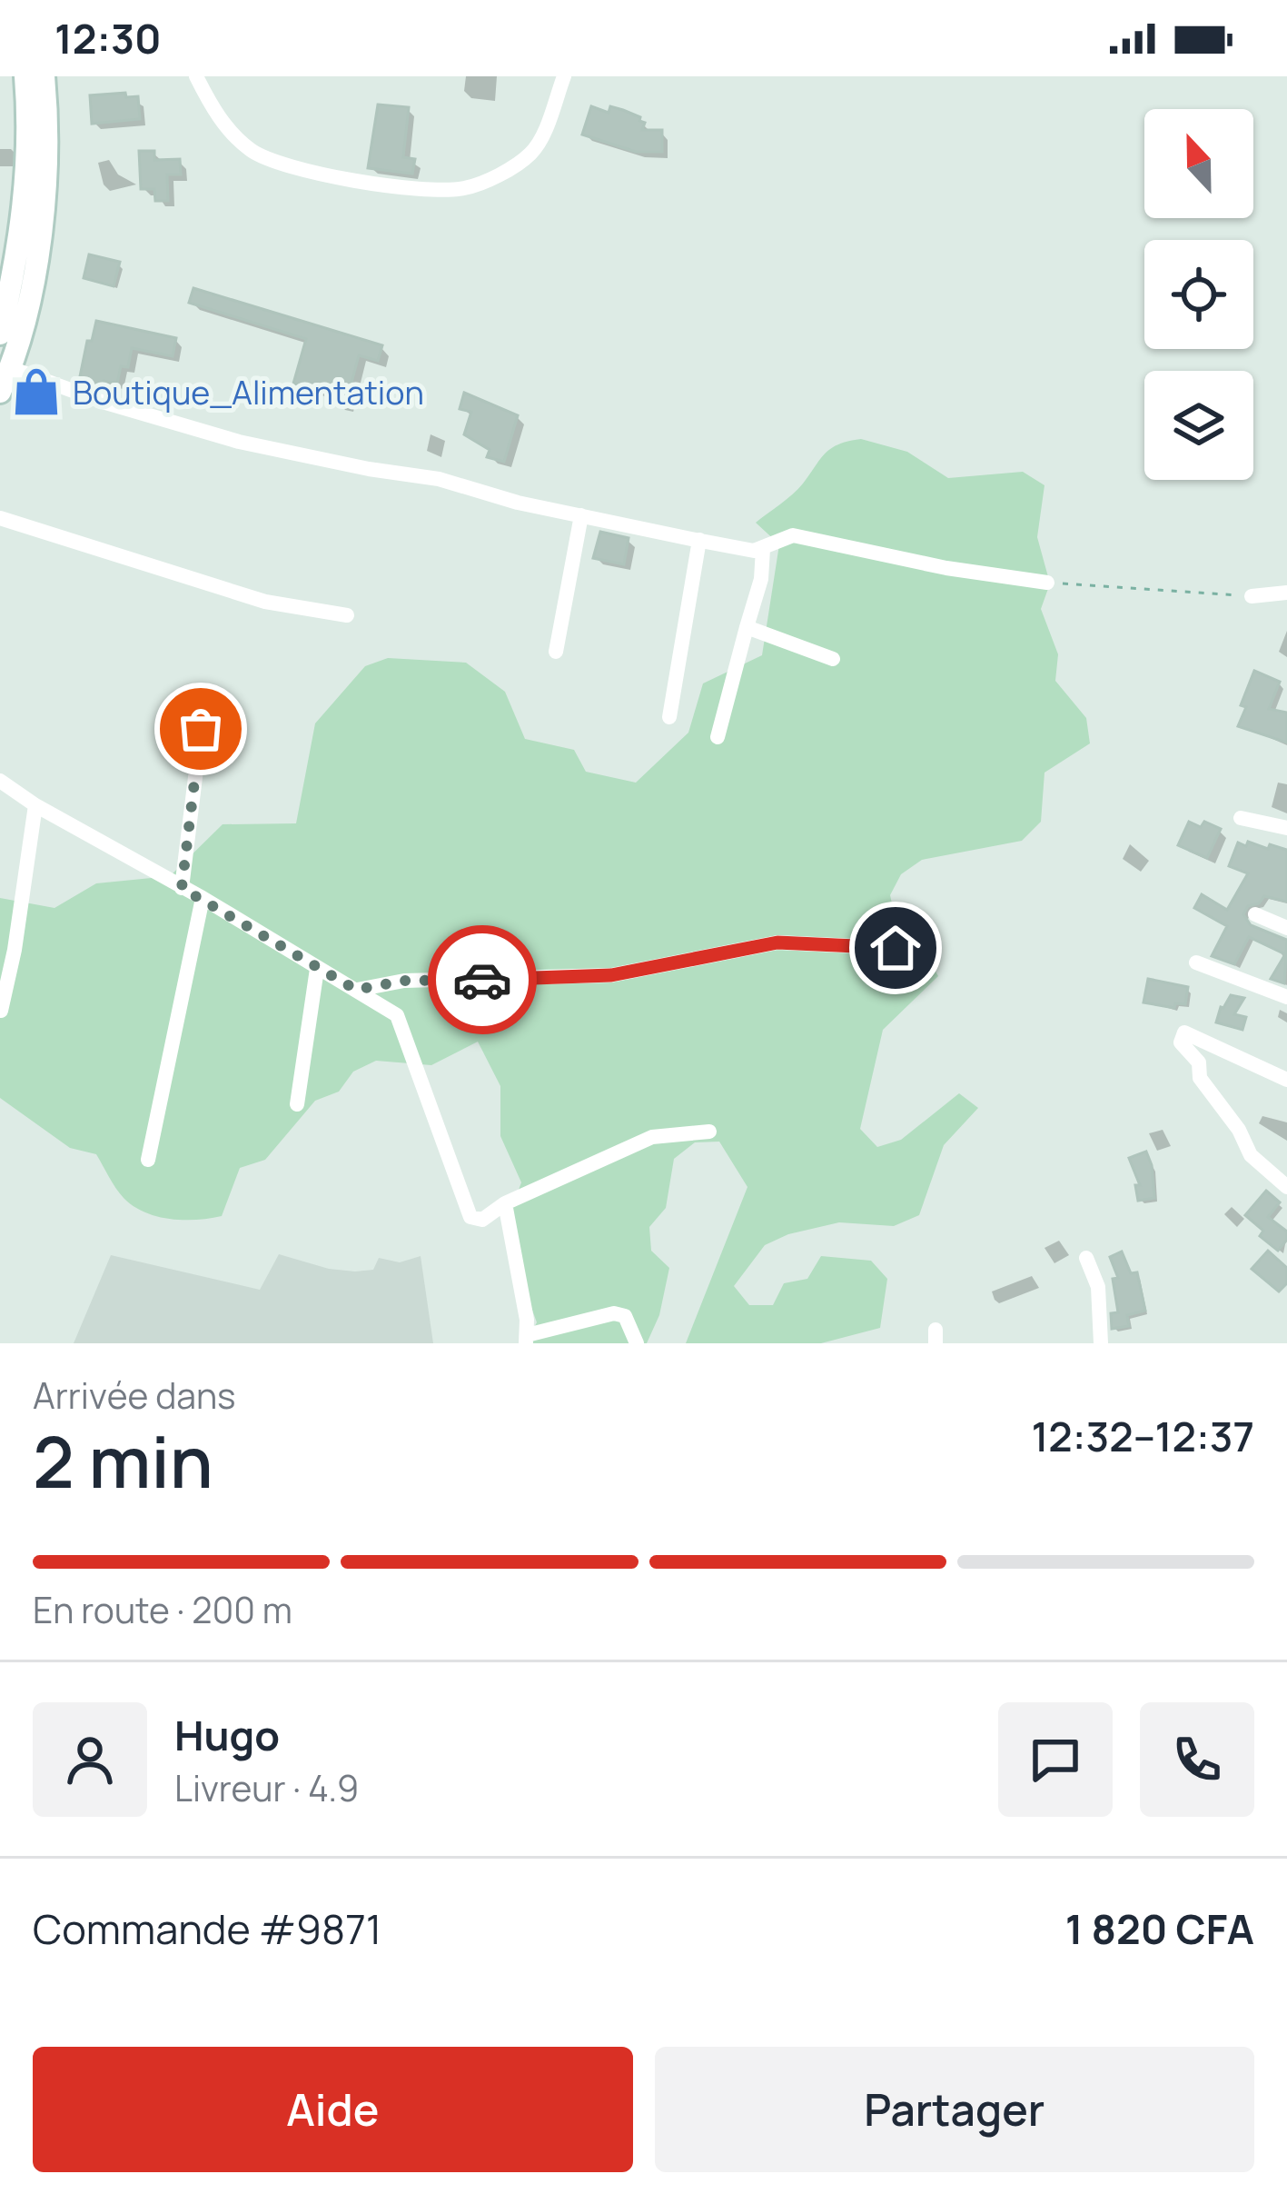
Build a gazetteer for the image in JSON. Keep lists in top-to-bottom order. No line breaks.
{"places":{"shop":["Boutique_Alimentation"]},"north":"top","page":{"status":"12:30","heading":["2 min","Arrivée dans","12:32–12:37"],"panel":["Hugo","Livreur · 4.9","Commande #9871","1 820 CFA"],"bar":"En route · 200 m","buttons":["Aide","Partager"]}}
